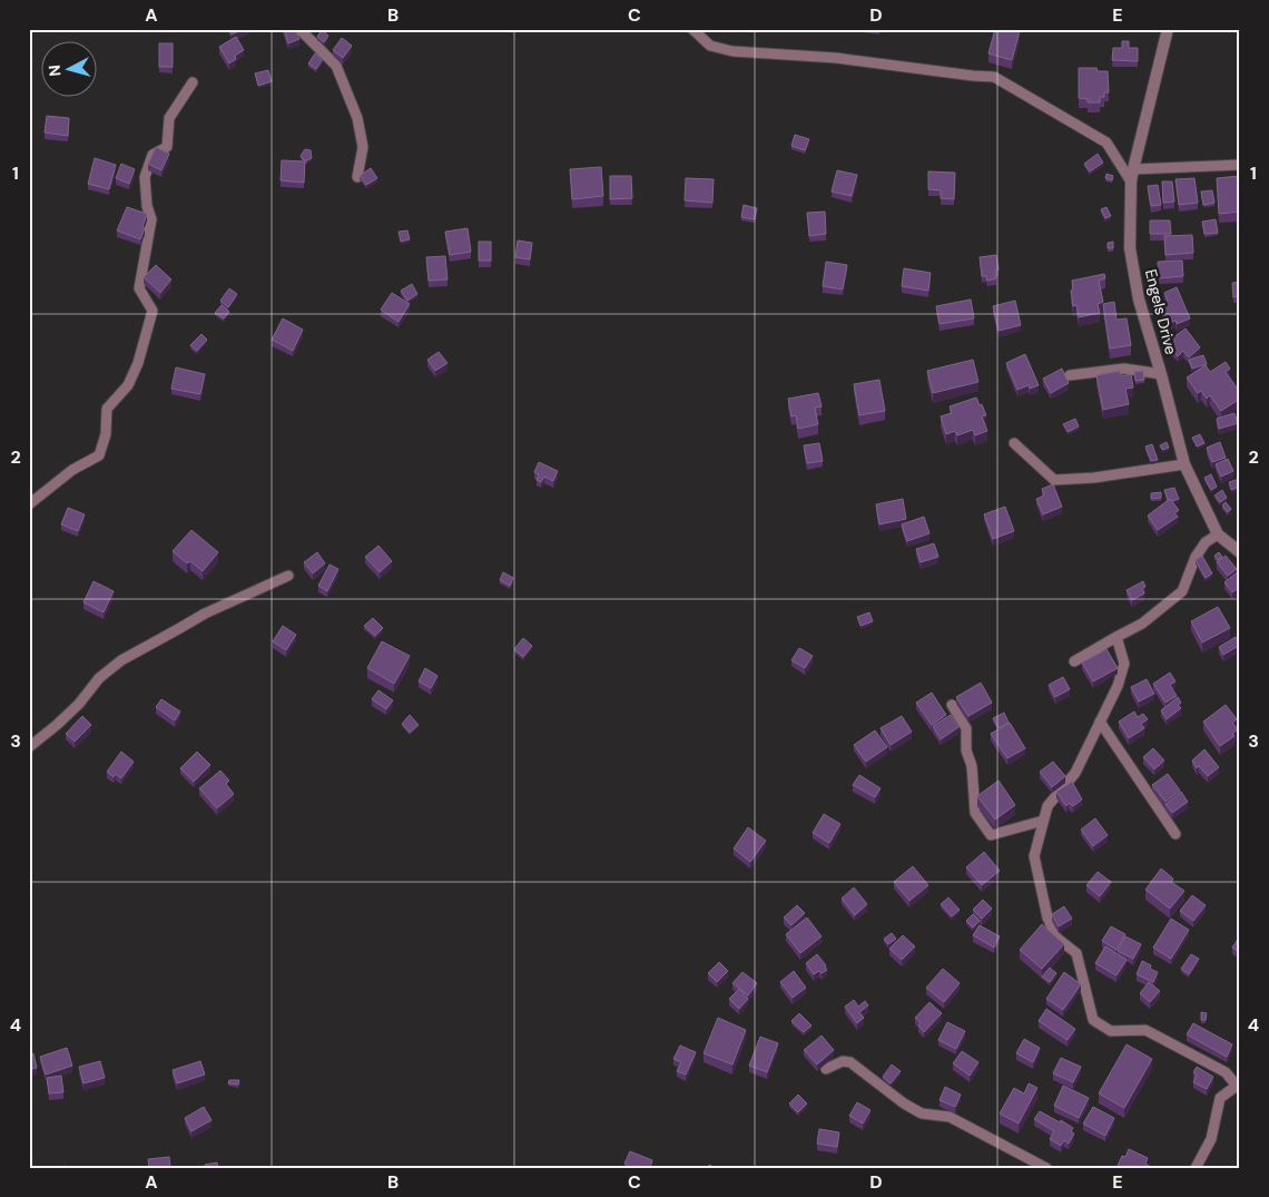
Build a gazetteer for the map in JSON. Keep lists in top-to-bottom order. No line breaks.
{"streets":{"street":["Engels Drive"]},"north":"left","grid":{"columns":["A","B","C","D","E"],"rows":["1","2","3","4"]}}
